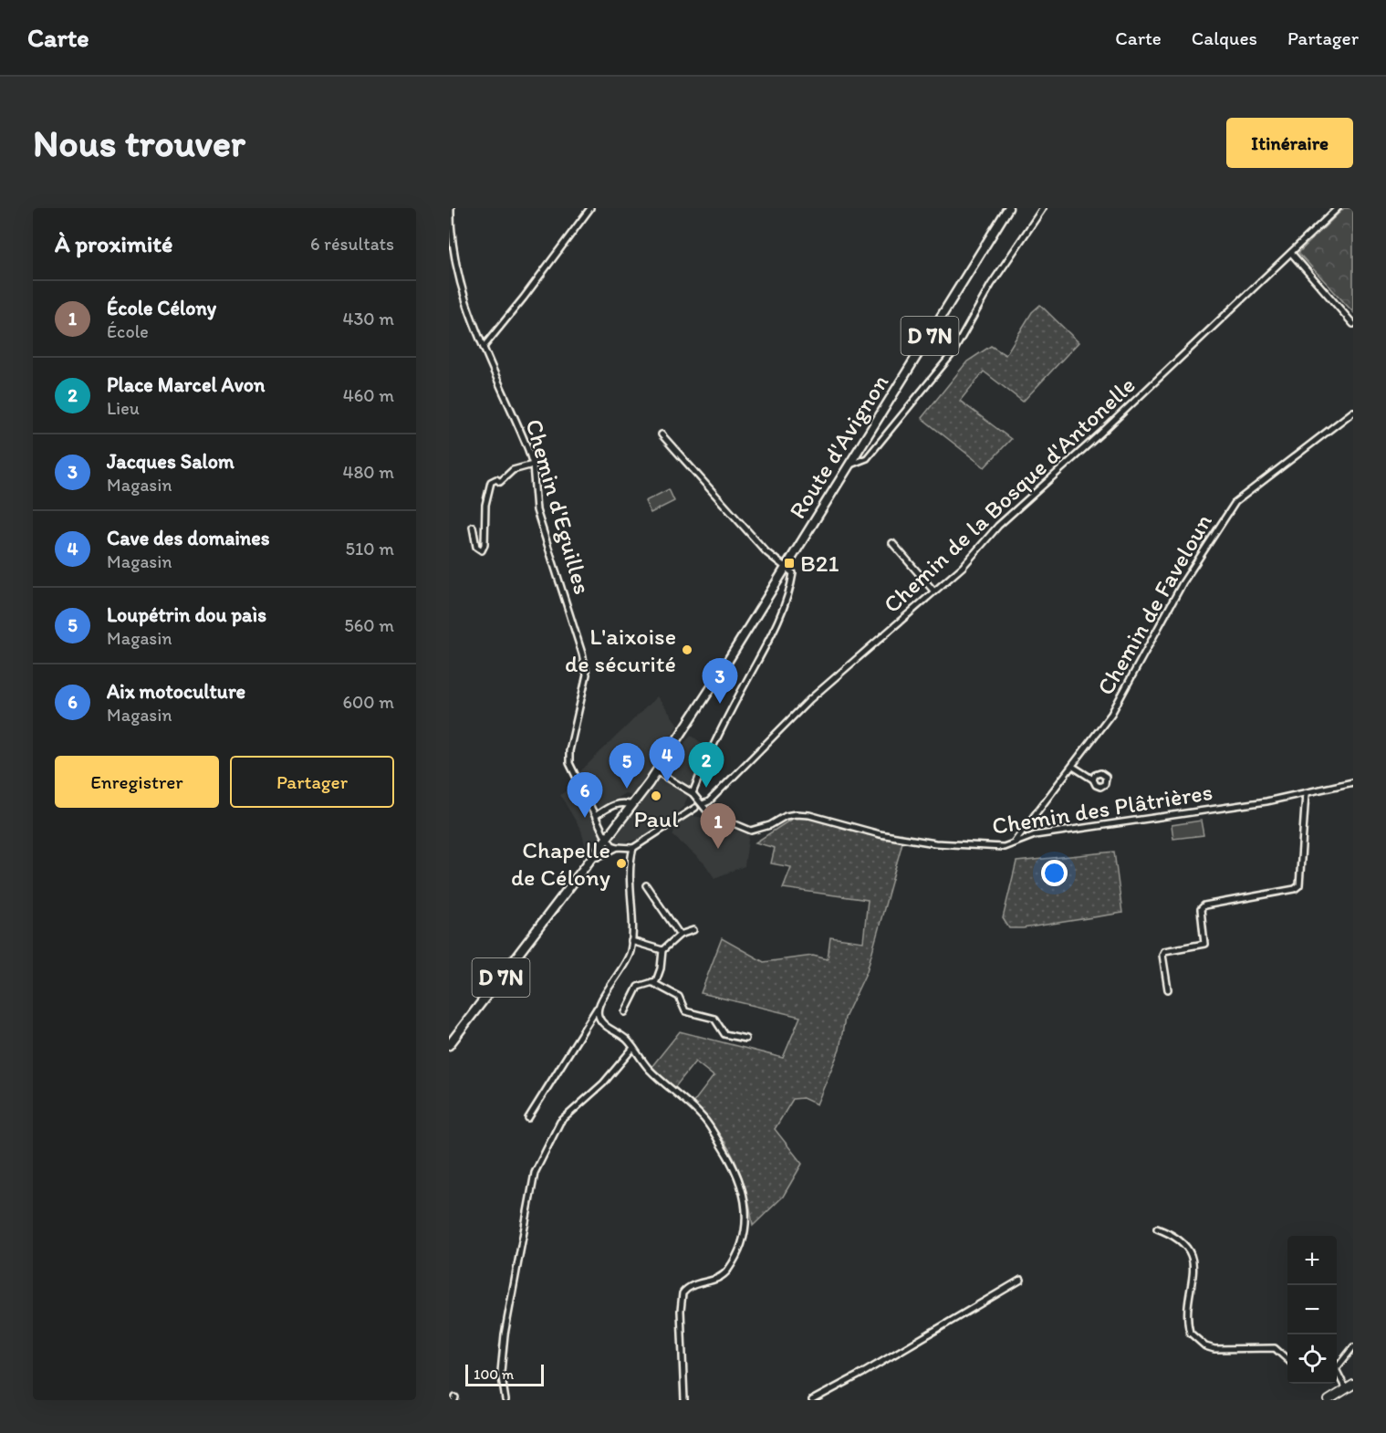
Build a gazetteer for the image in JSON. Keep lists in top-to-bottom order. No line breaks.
{"streets":{"main road":["D 7N","Route d'Avignon"],"street":["Chemin de la Bosque d'Antonelle","Chemin d'Eguilles","Chemin de Faveloun","Chemin des Plâtrières"]},"crossings":[["Route d'Avignon","Chemin d'Eguilles"],["Chemin de la Bosque d'Antonelle","Chemin des Plâtrières"],["Chemin de Faveloun","Chemin des Plâtrières"]],"places":{"transit":["B21"],"other":["L'aixoise de sécurité","Paul","Chapelle de Célony"]},"scale_bar":"100 m","page":{"header":"Carte","nav":["Carte","Calques","Partager"],"buttons":["Itinéraire",["Enregistrer","Partager"]],"title":"Nous trouver","heading":["À proximité","6 résultats"],"list":[{"mark":"1","name":"École Célony","note":"École","value":"430 m"},{"mark":"2","name":"Place Marcel Avon","note":"Lieu","value":"460 m"},{"mark":"3","name":"Jacques Salom","note":"Magasin","value":"480 m"},{"mark":"4","name":"Cave des domaines","note":"Magasin","value":"510 m"},{"mark":"5","name":"Loupétrin dou paìs","note":"Magasin","value":"560 m"},{"mark":"6","name":"Aix motoculture","note":"Magasin","value":"600 m"}],"pins":["3","4","2","5","6","1"],"map_buttons":["+","−"],"scale":"100 m"}}
